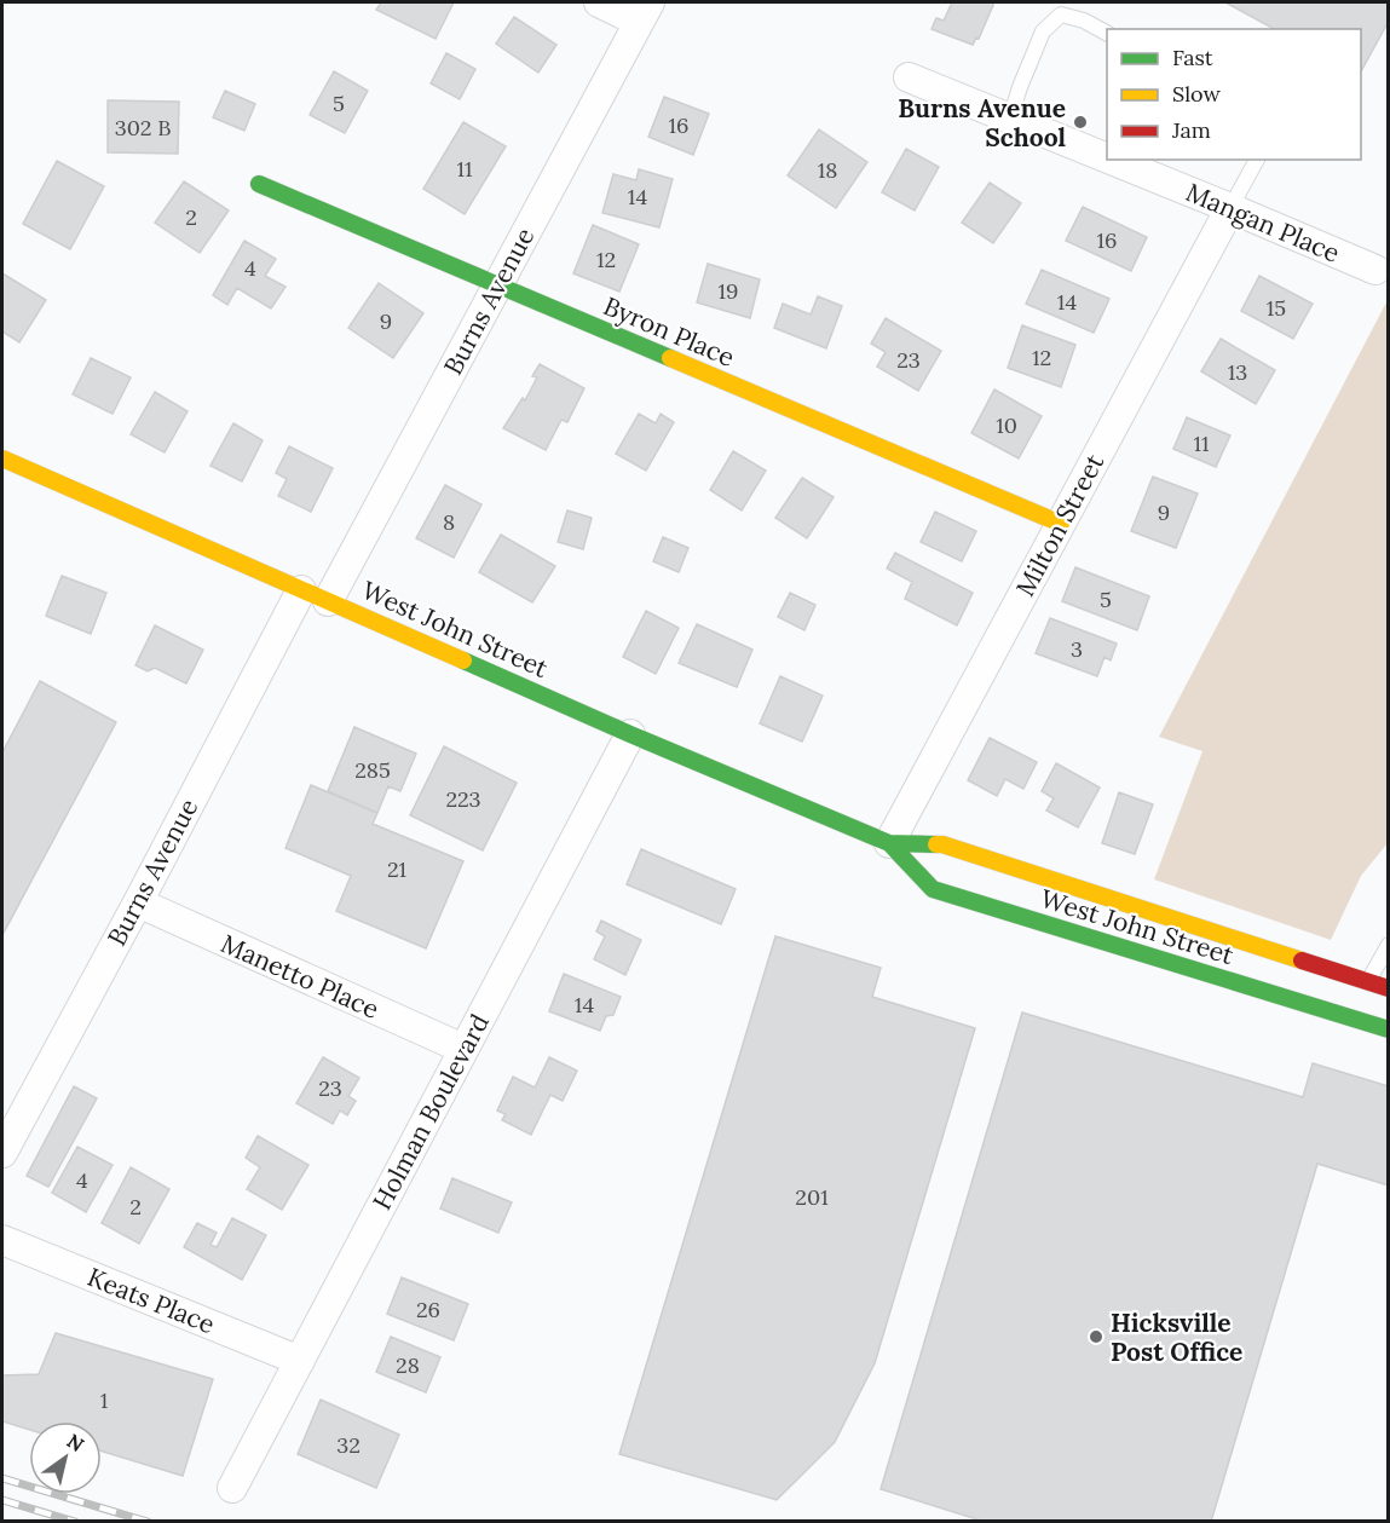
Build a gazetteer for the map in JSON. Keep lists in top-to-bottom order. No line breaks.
{"streets":{"main road":["Byron Place","West John Street"],"street":["Mangan Place","Burns Avenue","Milton Street","Manetto Place","Holman Boulevard","Keats Place"]},"crossings":[["Mangan Place","Milton Street"],["Burns Avenue","Byron Place"],["Burns Avenue","West John Street"],["Burns Avenue","Manetto Place"],["Byron Place","Milton Street"],["Milton Street","West John Street"],["West John Street","Holman Boulevard"],["Manetto Place","Holman Boulevard"],["Holman Boulevard","Keats Place"]],"places":["Burns Avenue School","Hicksville Post Office"],"house_numbers":["5","16","302 B","11","18","14","2","16","12","4","19","14","15","9","12","23","13","10","11","9","8","5","3","285","223","21","14","23","4","201","2","26","28","1","32"],"legend":["Fast","Slow","Jam"],"north":"top right"}
